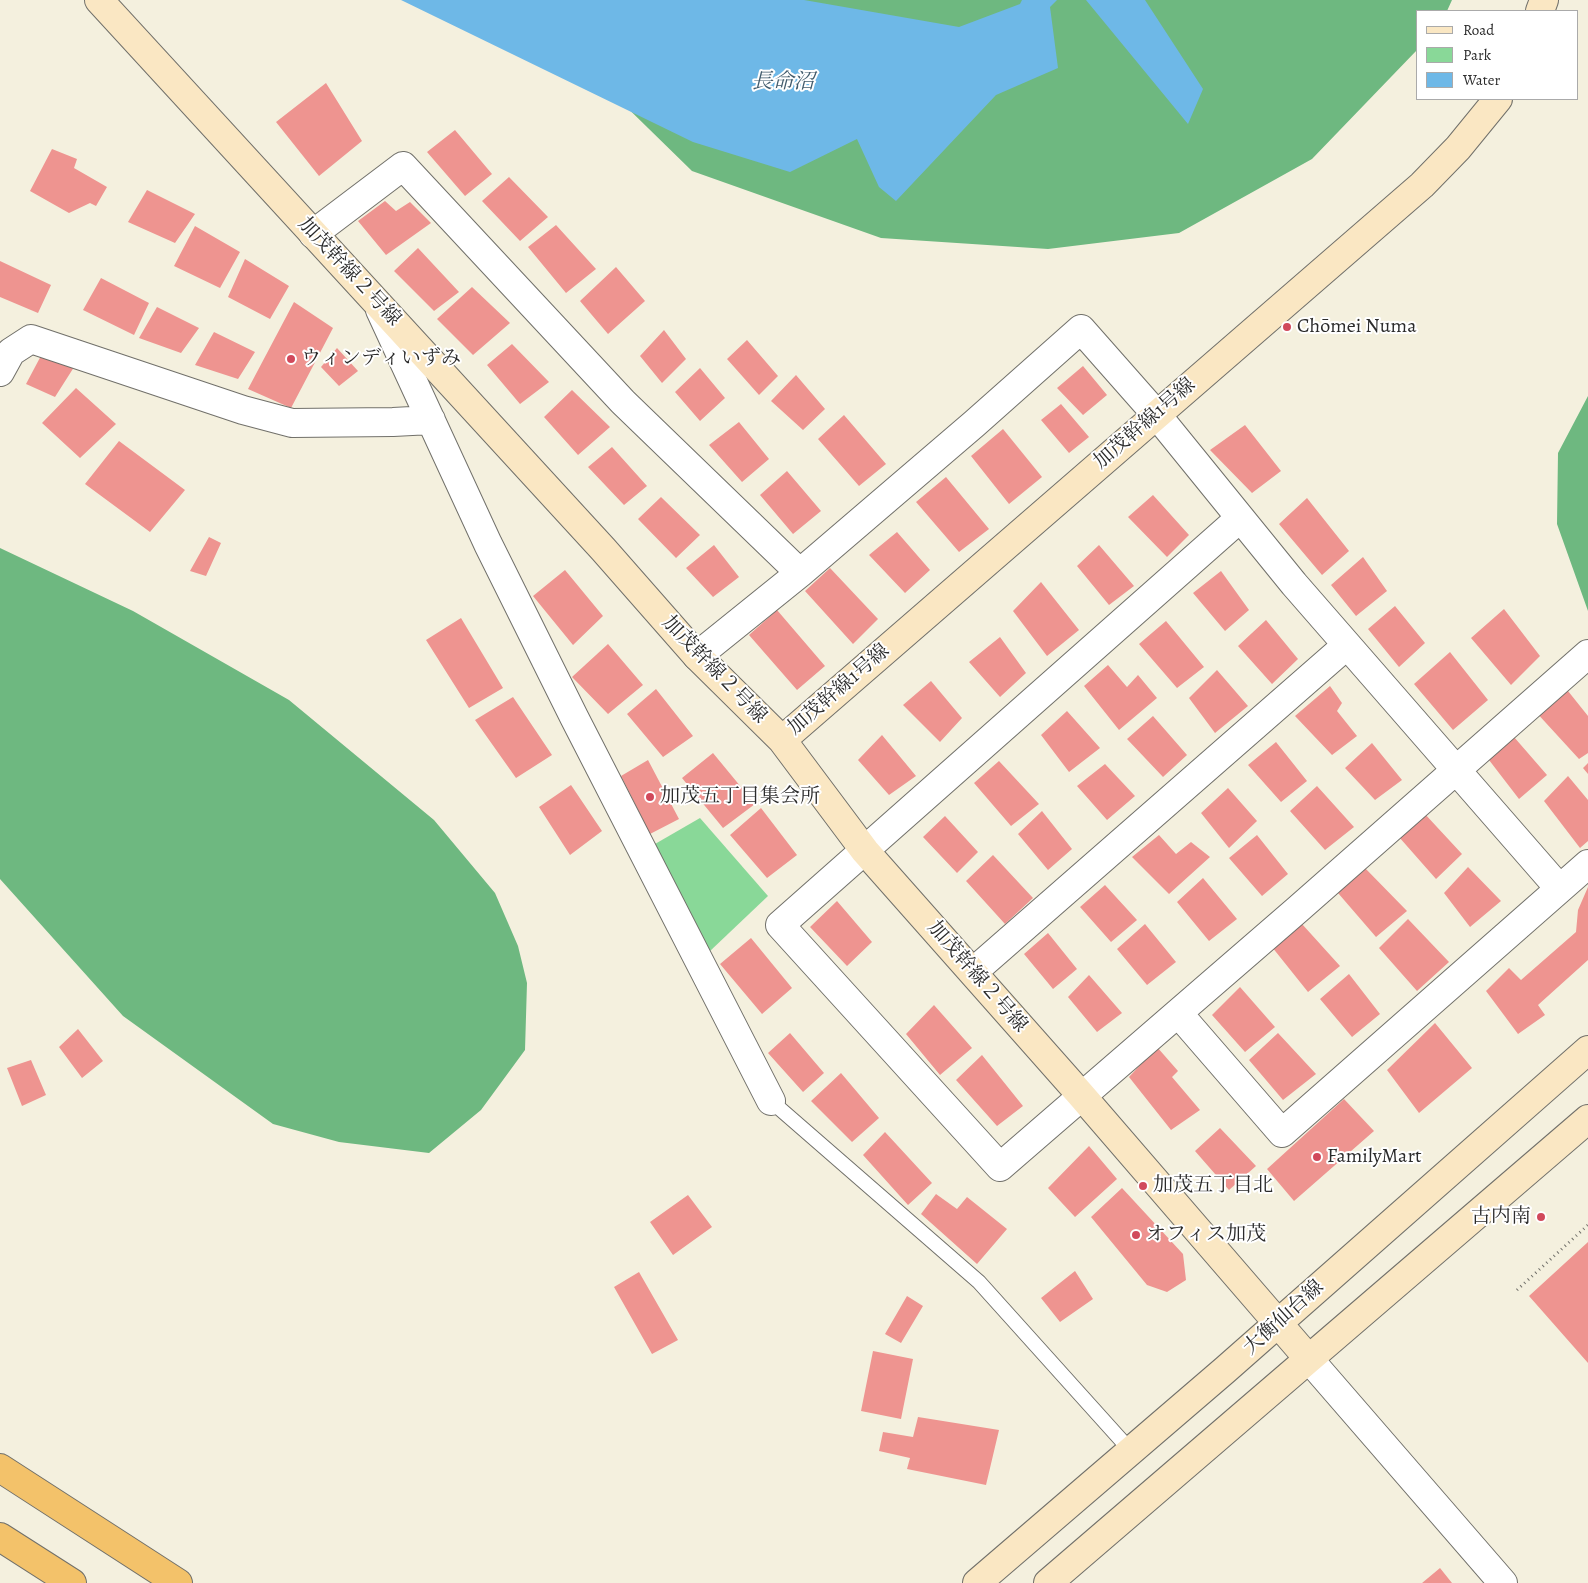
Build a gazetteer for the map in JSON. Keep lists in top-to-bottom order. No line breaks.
{"streets":{"street":["加茂幹線２号線","加茂幹線1号線","大衡仙台線"]},"crossings":[["加茂幹線２号線","加茂幹線1号線"],["加茂幹線２号線","大衡仙台線"]],"water":["長命沼"],"places":["Chōmei Numa","ウィンディいずみ","加茂五丁目集会所","FamilyMart","加茂五丁目北","古内南","オフィス加茂"],"legend":["Road","Park","Water"]}
